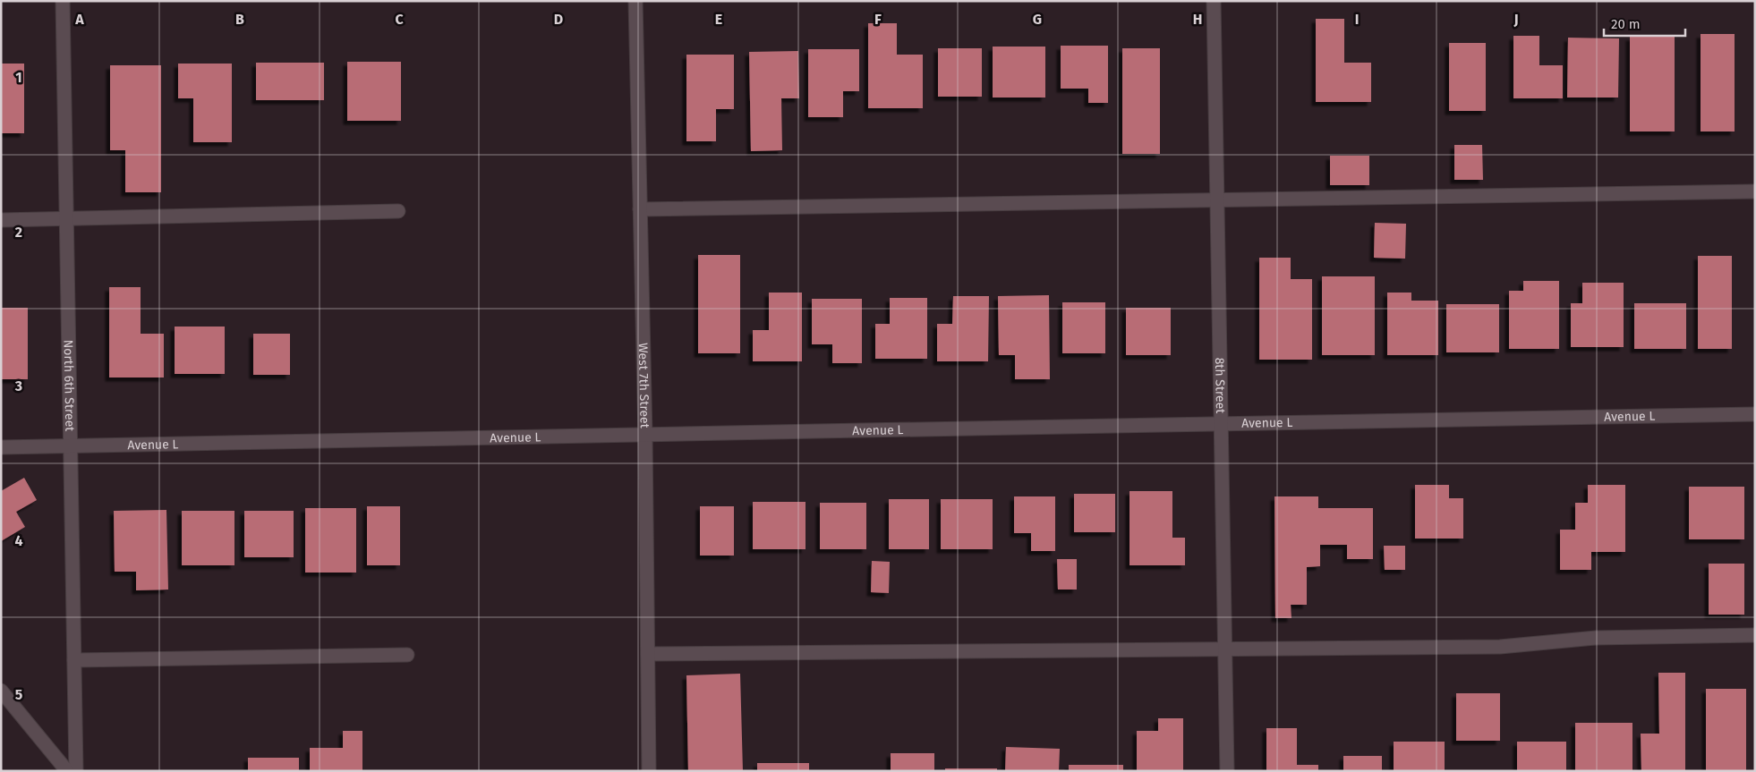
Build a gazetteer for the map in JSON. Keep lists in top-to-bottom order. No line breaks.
{"streets":{"street":["North 6th Street","West 7th Street","8th Street","Avenue L"]},"crossings":[["North 6th Street","Avenue L"],["West 7th Street","Avenue L"],["8th Street","Avenue L"]],"scale_bar":"20 m","grid":{"columns":["A","B","C","D","E","F","G","H","I","J"],"rows":["1","2","3","4","5"]}}
